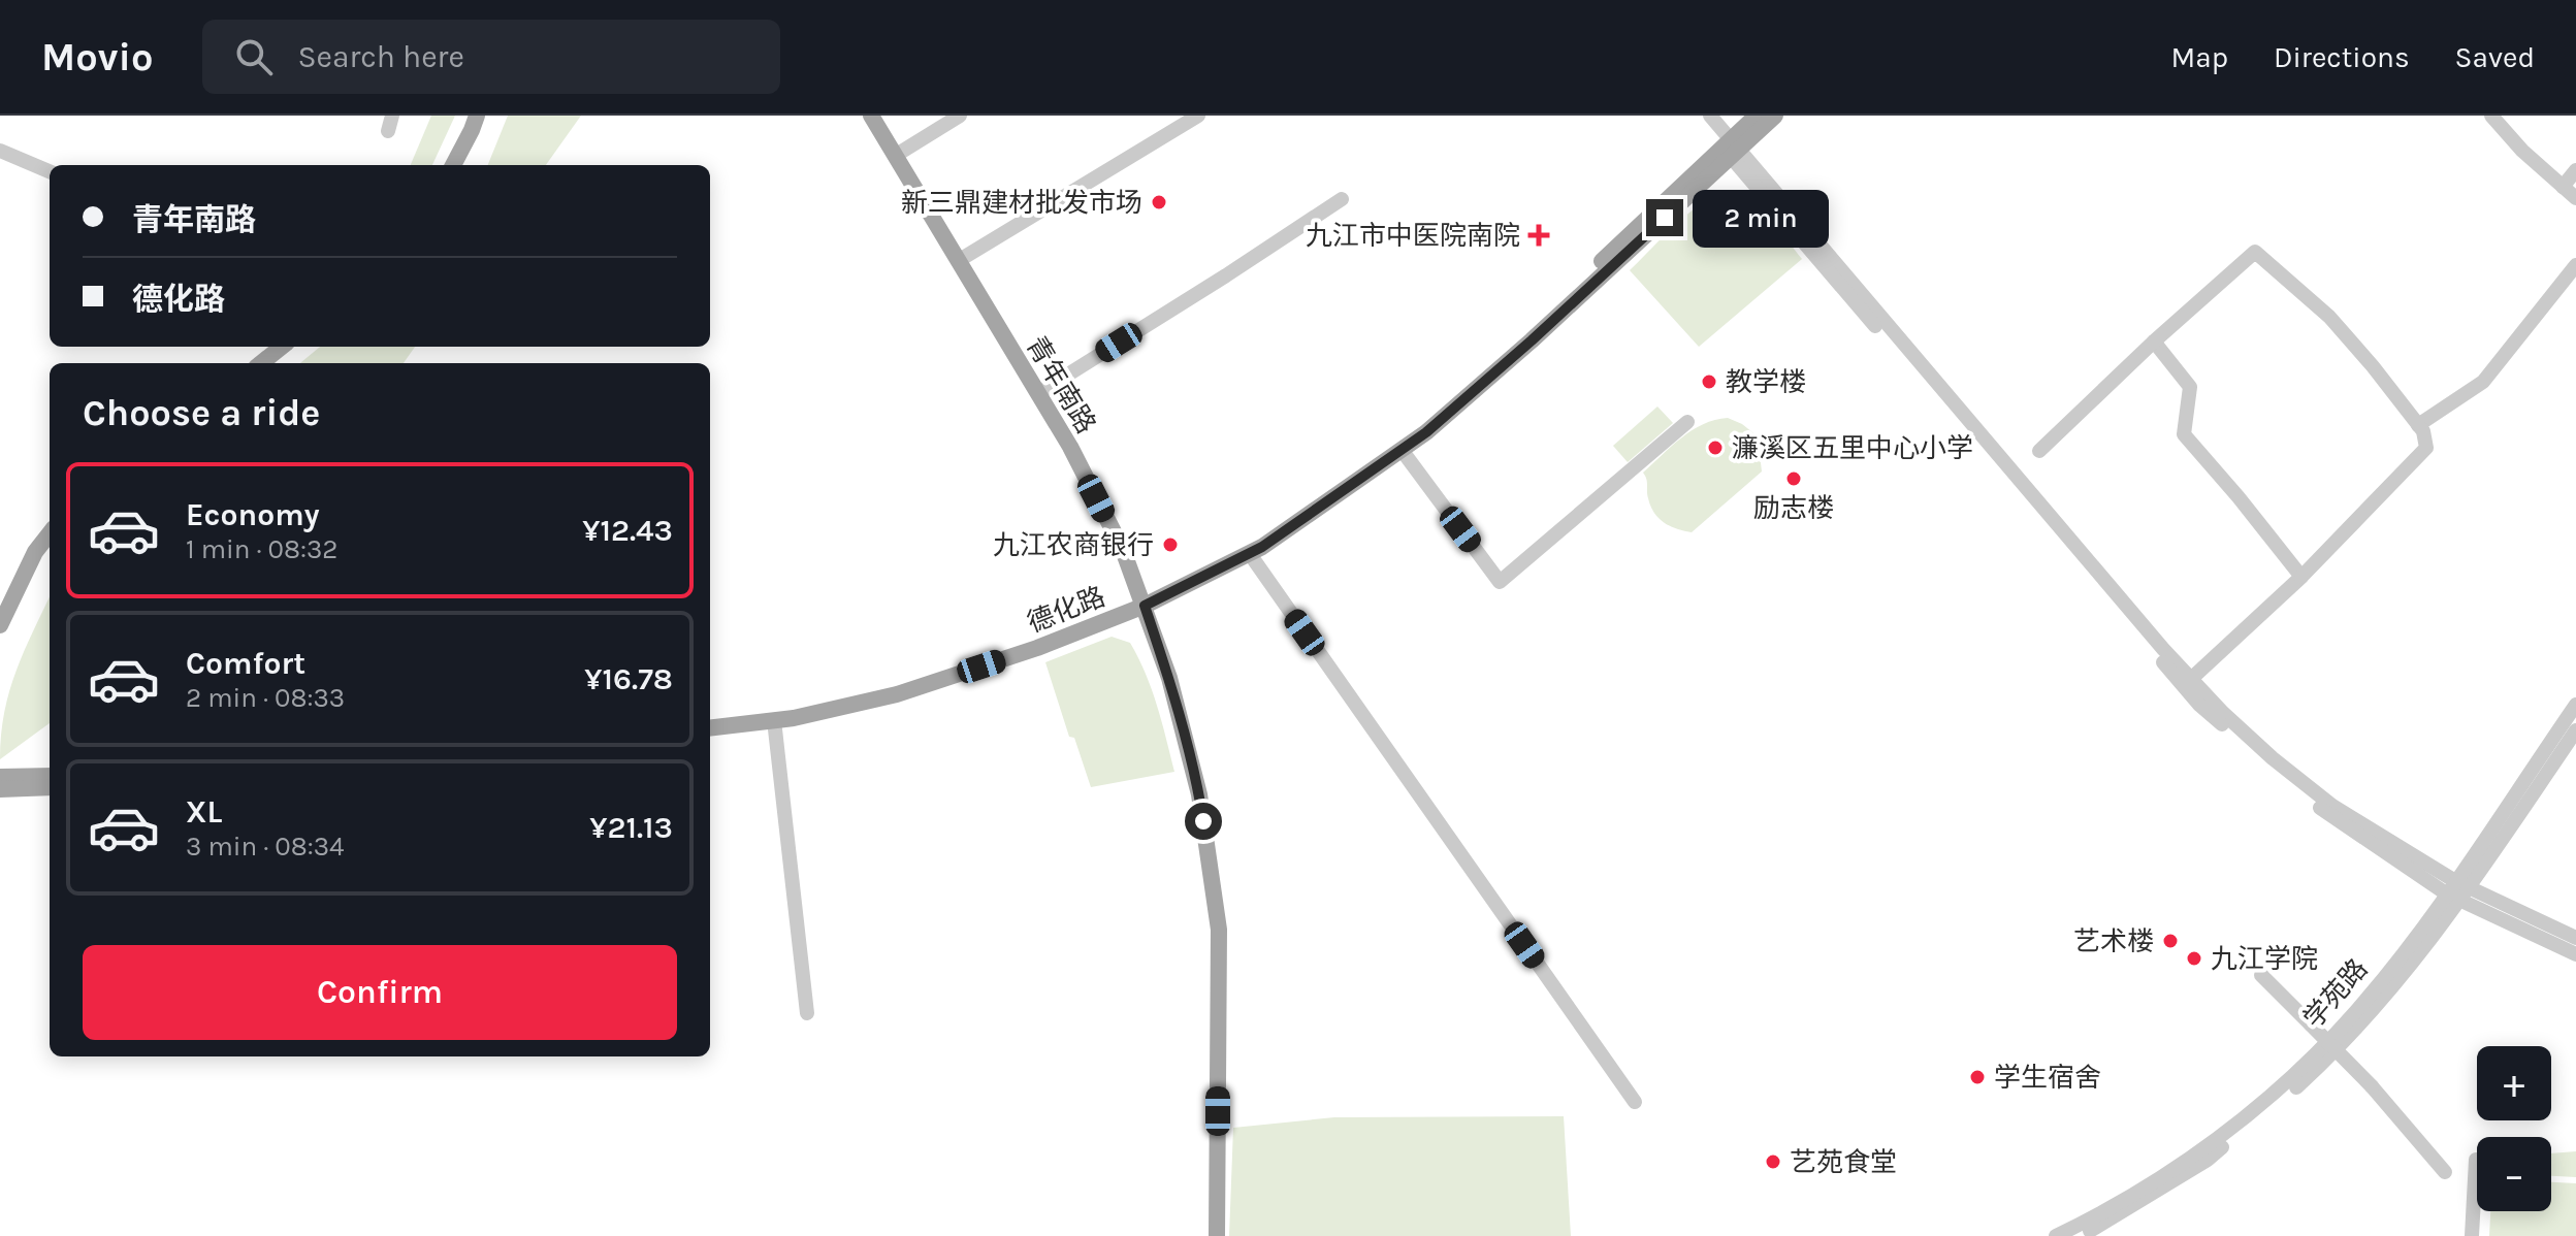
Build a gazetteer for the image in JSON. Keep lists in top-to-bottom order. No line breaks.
{"streets":{"main road":["青年南路","德化路"],"street":["学苑路"]},"crossings":[["青年南路","德化路"]],"places":{"other":["新三鼎建材批发市场","教学楼","濂溪区五里中心小学","励志楼","九江农商银行","艺术楼","九江学院","学生宿舍","艺苑食堂"],"health":["九江市中医院南院"]},"page":{"header":"Movio","search":"Search here","nav":["Map","Directions","Saved"],"banner":["青年南路","德化路"],"bubble":"2 min","heading":"Choose a ride","list":[{"name":"Economy","note":"1 min · 08:32","value":"¥12.43"},{"name":"Comfort","note":"2 min · 08:33","value":"¥16.78"},{"name":"XL","note":"3 min · 08:34","value":"¥21.13"}],"buttons":"Confirm","map_buttons":["+","−"]}}
